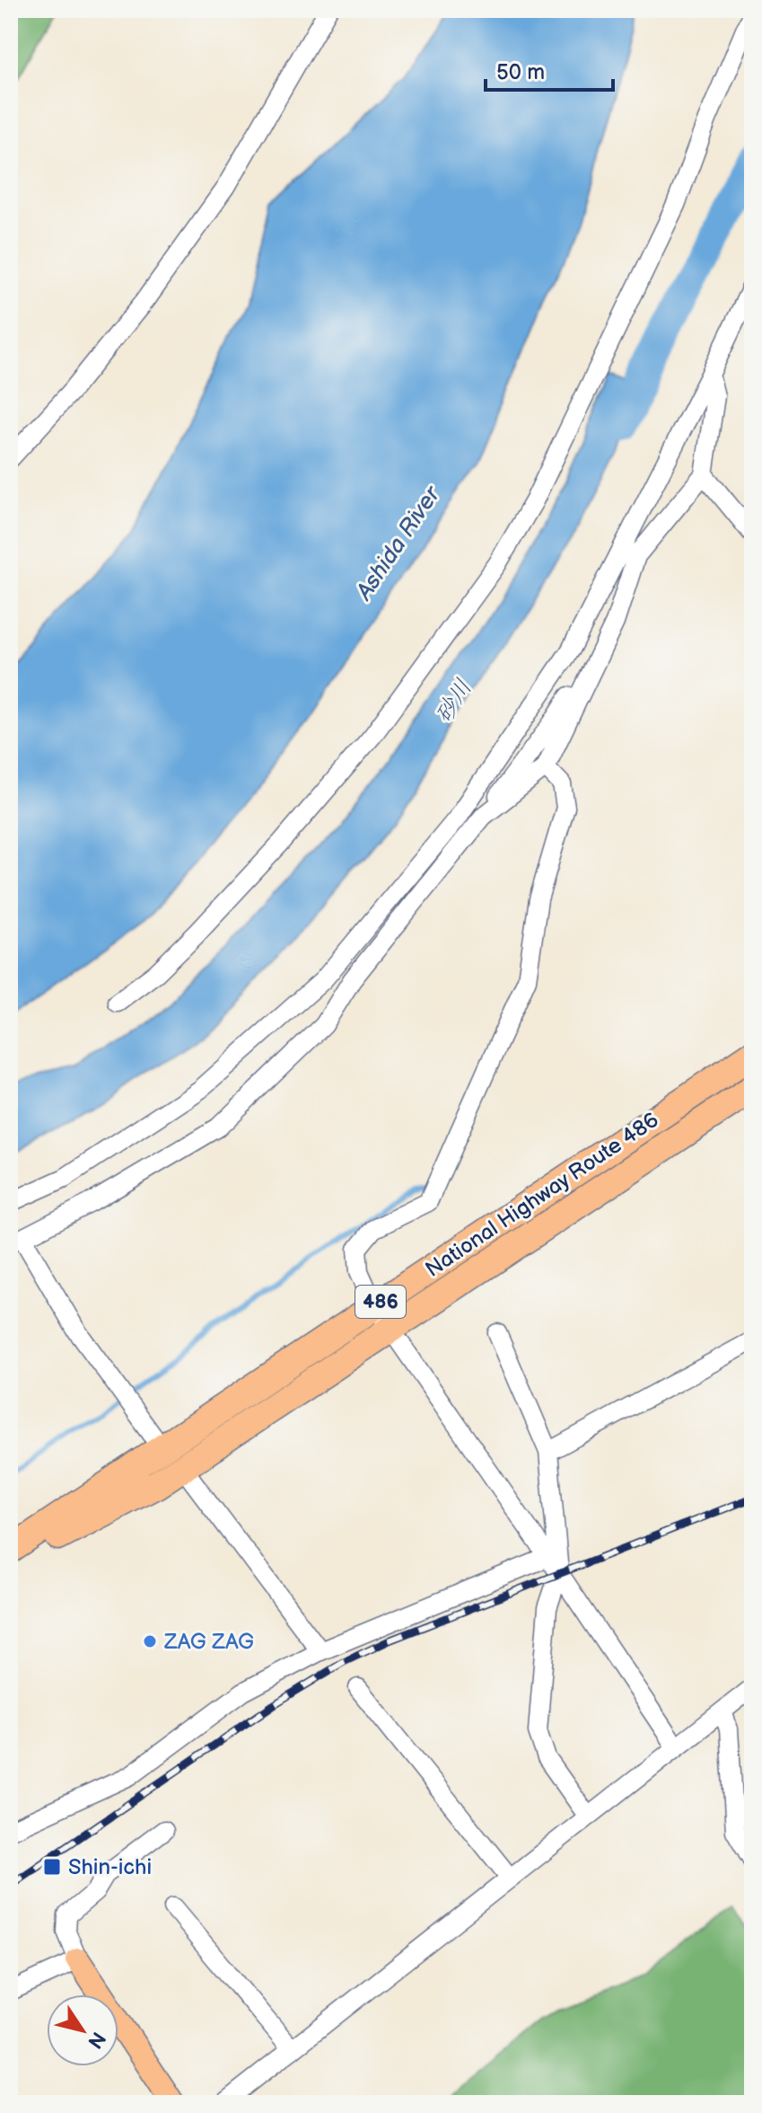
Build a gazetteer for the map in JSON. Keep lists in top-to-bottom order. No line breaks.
{"streets":{"highway":["National Highway Route 486","486"]},"water":["Ashida River","砂川"],"places":{"other":["ZAG ZAG"],"transit":["Shin-ichi"]},"scale_bar":"50 m","north":"bottom right"}
